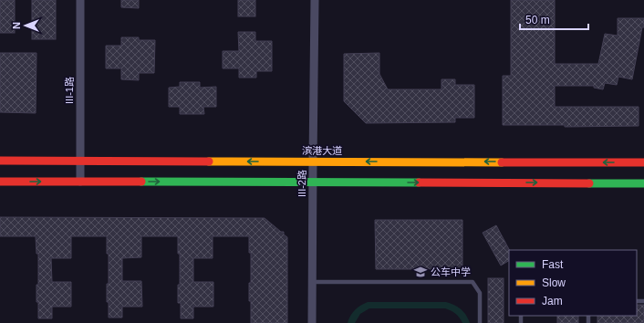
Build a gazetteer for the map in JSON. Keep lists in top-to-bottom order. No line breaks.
{"streets":{"main road":["滨港大道"],"street":["III-1路","III-2路"]},"crossings":[["III-1路","滨港大道"],["滨港大道","III-2路"]],"places":{"school or university":["公车中学"]},"legend":["Fast","Slow","Jam"],"scale_bar":"50 m","north":"left"}
